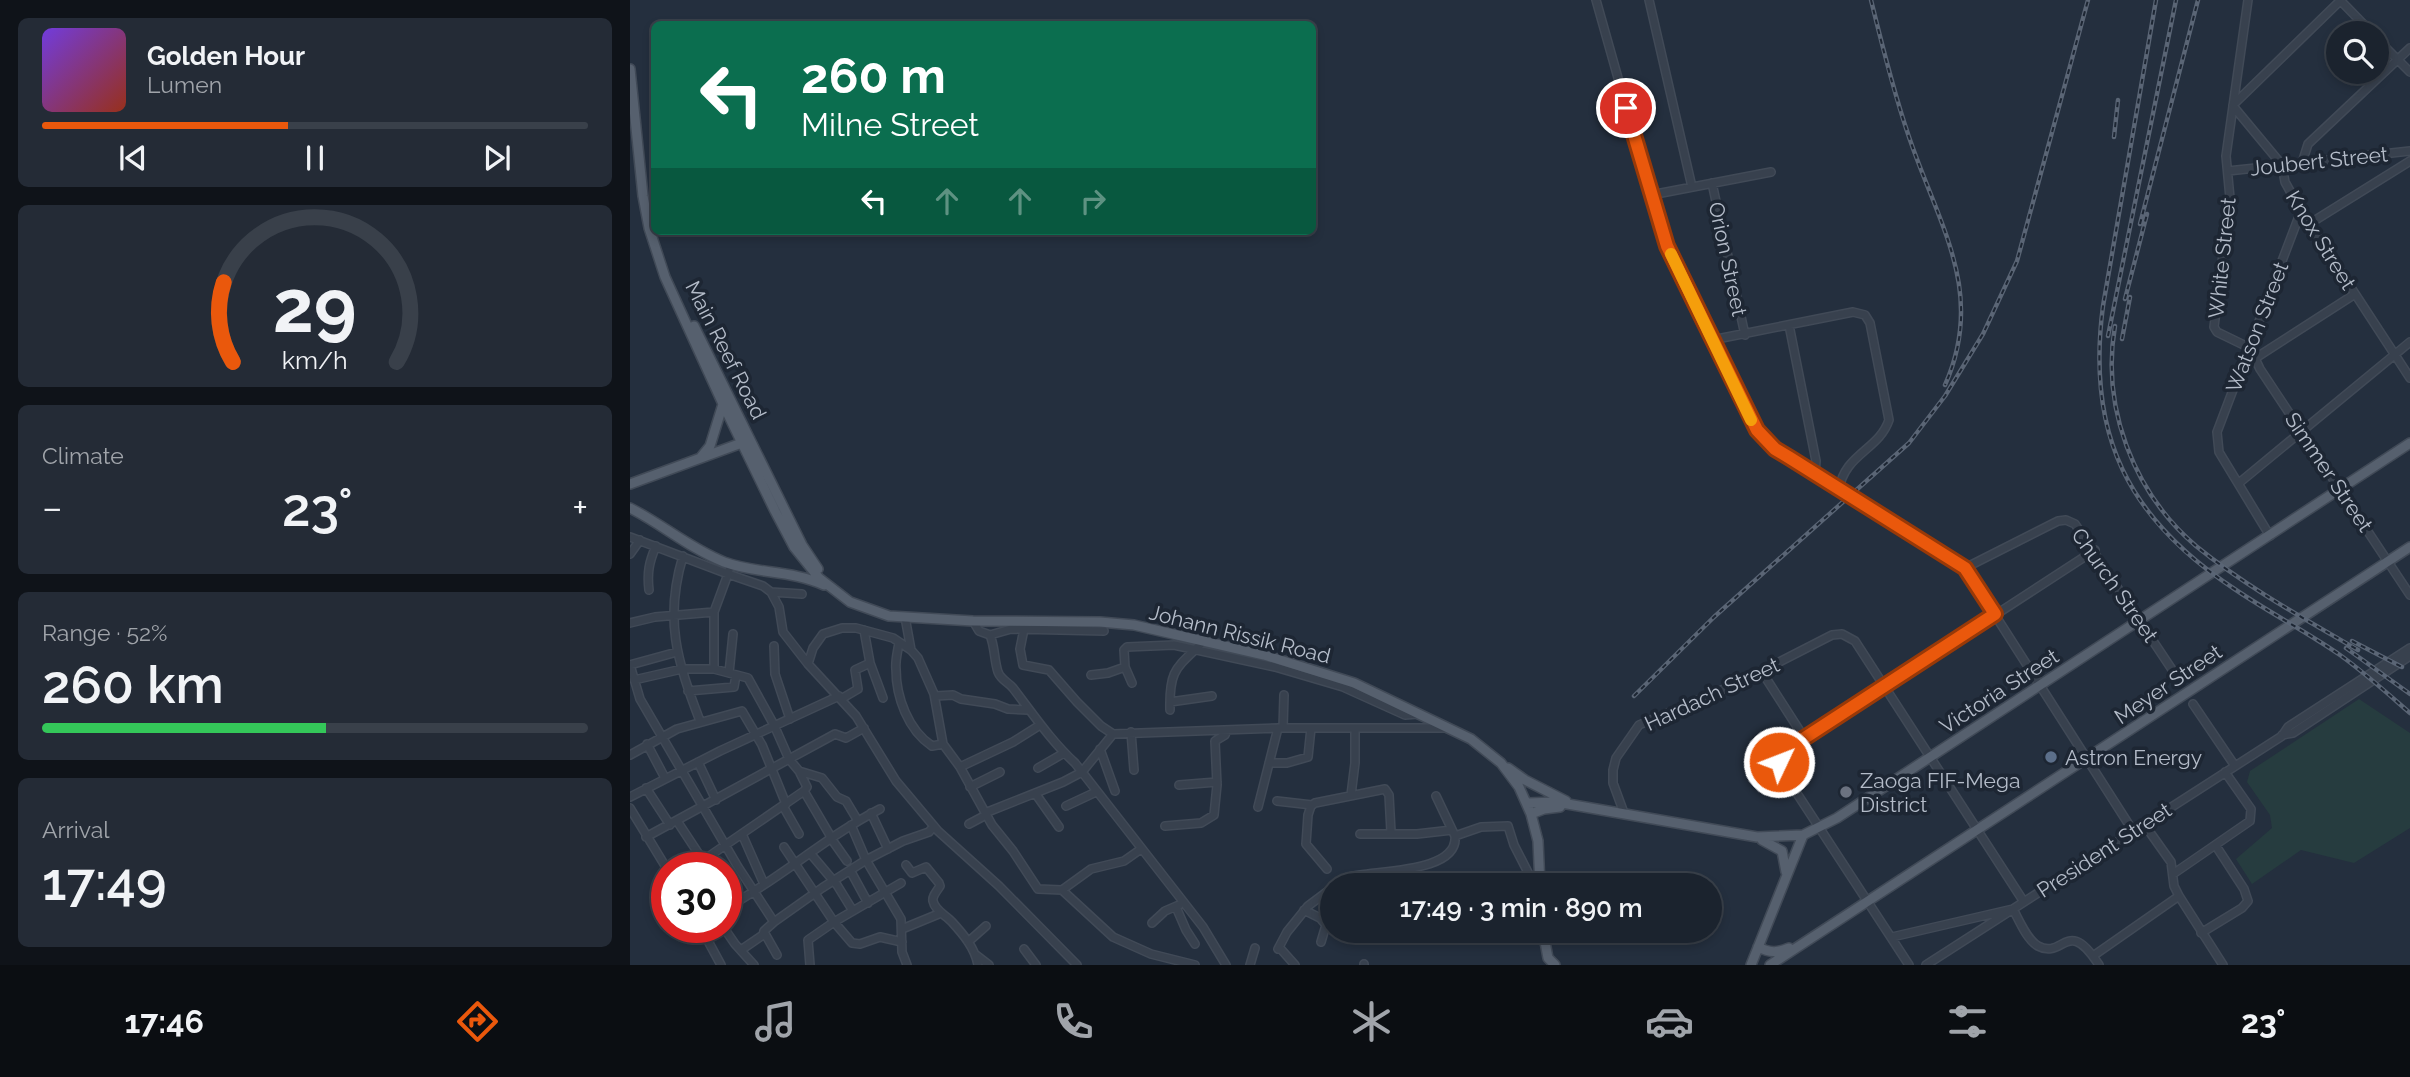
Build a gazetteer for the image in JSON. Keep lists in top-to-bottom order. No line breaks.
{"streets":{"main road":["Main Reef Road","Johann Rissik Road","Meyer Street","Victoria Street"],"street":["Joubert Street","Knox Street","White Street","Orion Street","Watson Street","Simmer Street","Church Street","Hardach Street","President Street"]},"crossings":[["Joubert Street","Knox Street"],["Joubert Street","White Street"],["Knox Street","White Street"],["Knox Street","Watson Street"],["White Street","Watson Street"],["White Street","Simmer Street"],["Watson Street","Simmer Street"],["Main Reef Road","Johann Rissik Road"],["Simmer Street","Meyer Street"],["Simmer Street","Victoria Street"],["Church Street","Victoria Street"],["Johann Rissik Road","Victoria Street"],["Victoria Street","Hardach Street"]],"places":["Astron Energy","Zaoga FIF-Mega District"],"page":{"turn":["260 m","Milne Street"],"song":["Golden Hour","Lumen"],"tile":["Climate",["Range · 52%","260 km"],["Arrival","17:49"]],"heat":["−","23°","+"],"limit":"30","trip":"17:49 · 3 min · 890 m","tabs":["17:46","23°"],"gauge":["29","km/h"]}}
